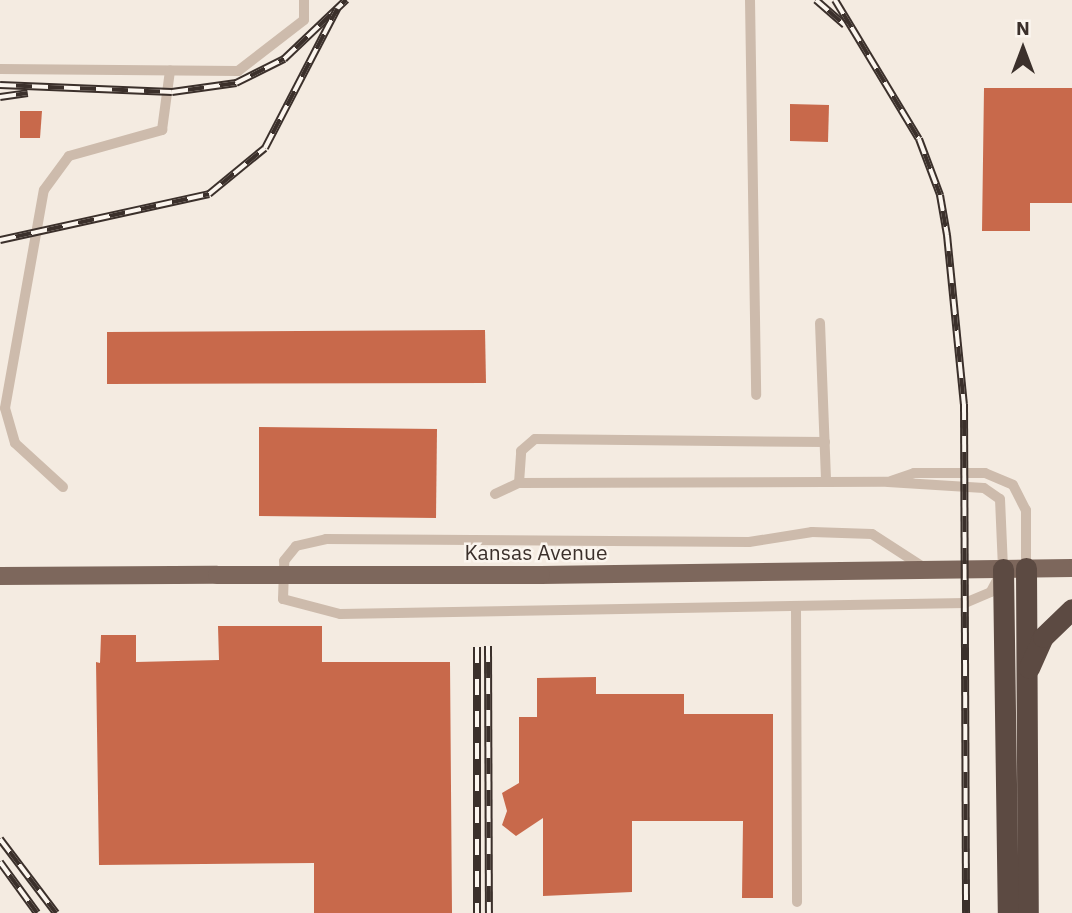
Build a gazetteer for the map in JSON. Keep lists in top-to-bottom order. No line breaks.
{"streets":{"main road":["Kansas Avenue"]},"north":"top"}
